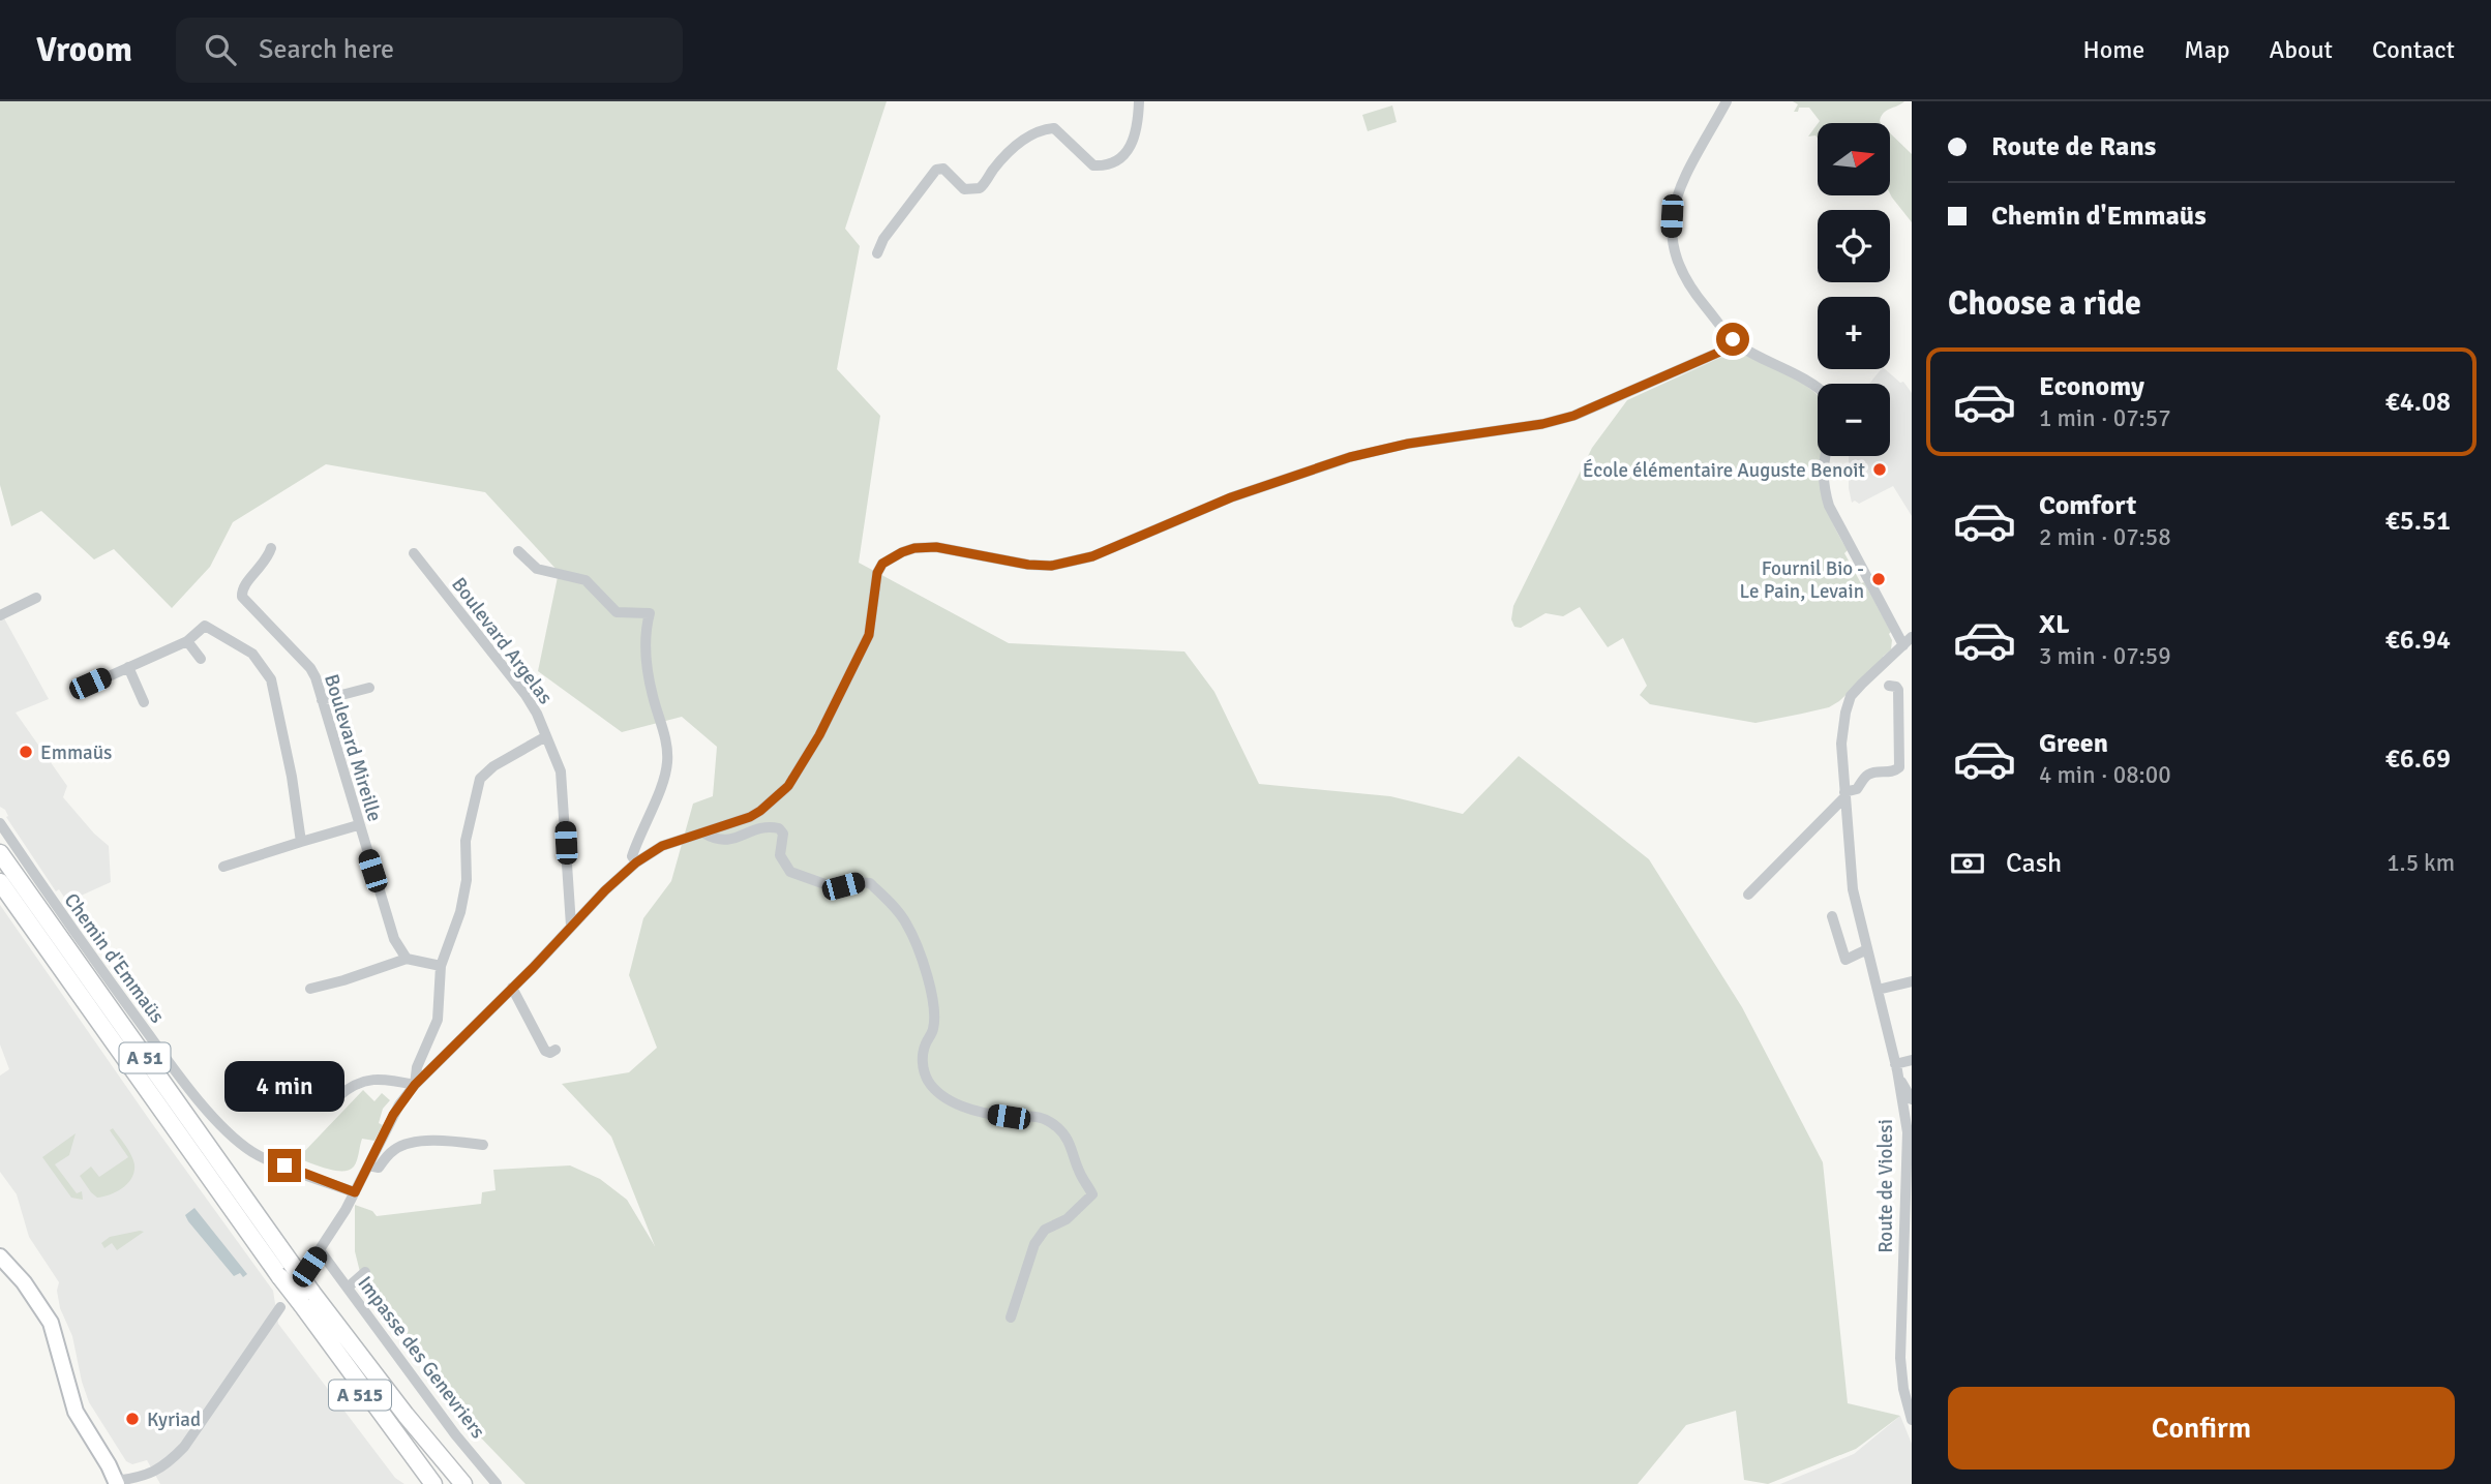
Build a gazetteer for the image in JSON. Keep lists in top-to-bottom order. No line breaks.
{"streets":{"highway":["A 51","A 515"],"street":["Boulevard Argelas","Boulevard Mireille","Chemin d'Emmaüs","Route de Violesi","Impasse des Genevriers"]},"crossings":[["A 51","A 515"]],"places":["École élémentaire Auguste Benoit","Fournil Bio - Le Pain, Levain","Emmaüs","Kyriad"],"north":"right","page":{"header":"Vroom","search":"Search here","nav":["Home","Map","About","Contact"],"banner":["Route de Rans","Chemin d'Emmaüs"],"map_buttons":["+","−"],"heading":"Choose a ride","list":[{"name":"Economy","note":"1 min · 07:57","value":"€4.08"},{"name":"Comfort","note":"2 min · 07:58","value":"€5.51"},{"name":"XL","note":"3 min · 07:59","value":"€6.94"},{"name":"Green","note":"4 min · 08:00","value":"€6.69"}],"pay":["Cash","1.5 km"],"bubble":"4 min","buttons":"Confirm"}}
